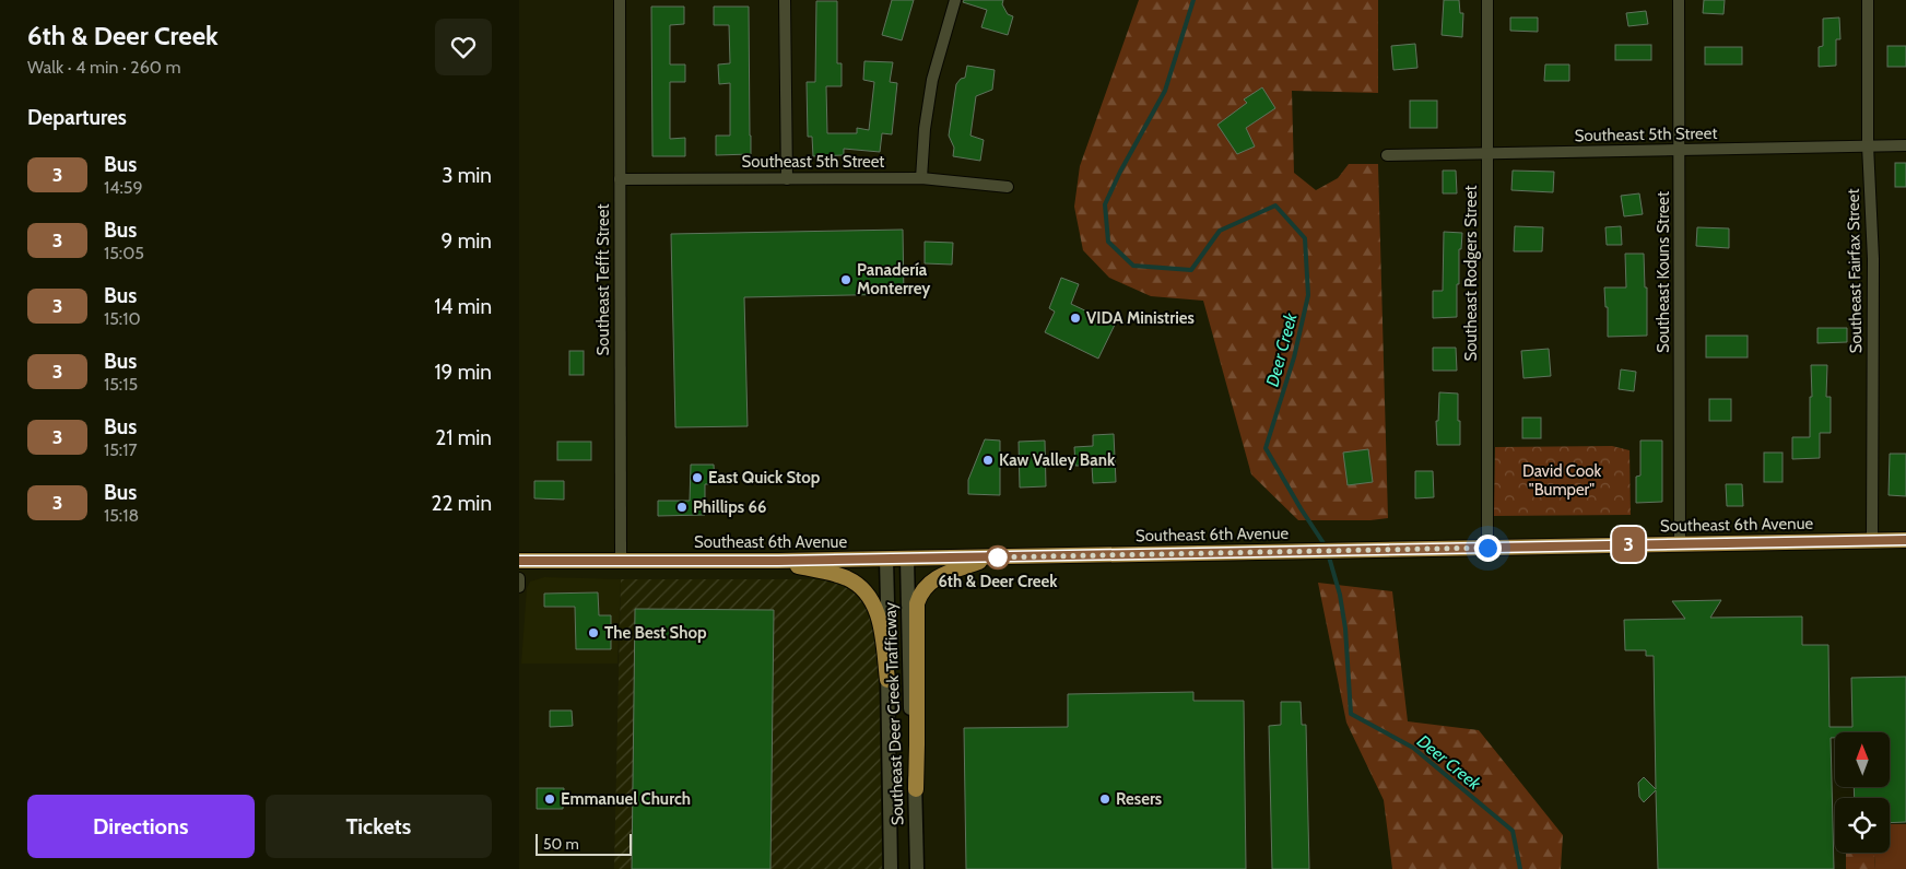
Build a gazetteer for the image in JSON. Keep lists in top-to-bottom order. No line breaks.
{"streets":{"main road":["Southeast 6th Avenue"],"street":["Southeast 5th Street","Southeast Fairfax Street","Southeast Kouns Street","Southeast Rodgers Street","Southeast Tefft Street","Southeast Deer Creek Trafficway"]},"crossings":[["Southeast 5th Street","Southeast Fairfax Street"],["Southeast 5th Street","Southeast Kouns Street"],["Southeast 5th Street","Southeast Rodgers Street"],["Southeast 5th Street","Southeast Tefft Street"],["Southeast Fairfax Street","Southeast 6th Avenue"],["Southeast Kouns Street","Southeast 6th Avenue"],["Southeast Rodgers Street","Southeast 6th Avenue"],["Southeast Tefft Street","Southeast 6th Avenue"],["Southeast 6th Avenue","Southeast Deer Creek Trafficway"]],"water":["Deer Creek"],"parks":["David Cook \"Bumper\""],"places":["Panadería Monterrey","VIDA Ministries","Kaw Valley Bank","East Quick Stop","Phillips 66","6th & Deer Creek","The Best Shop","Emmanuel Church","Resers"],"lines":["bus line 3"],"scale_bar":"50 m","north":"top","page":{"heading":[["6th & Deer Creek","Walk · 4 min · 260 m"],"Departures"],"on_map":"3","list":[{"mark":"3","name":"Bus","note":"14:59","value":"3 min"},{"mark":"3","name":"Bus","note":"15:05","value":"9 min"},{"mark":"3","name":"Bus","note":"15:10","value":"14 min"},{"mark":"3","name":"Bus","note":"15:15","value":"19 min"},{"mark":"3","name":"Bus","note":"15:17","value":"21 min"},{"mark":"3","name":"Bus","note":"15:18","value":"22 min"}],"buttons":["Directions","Tickets"],"scale":"50 m"}}
